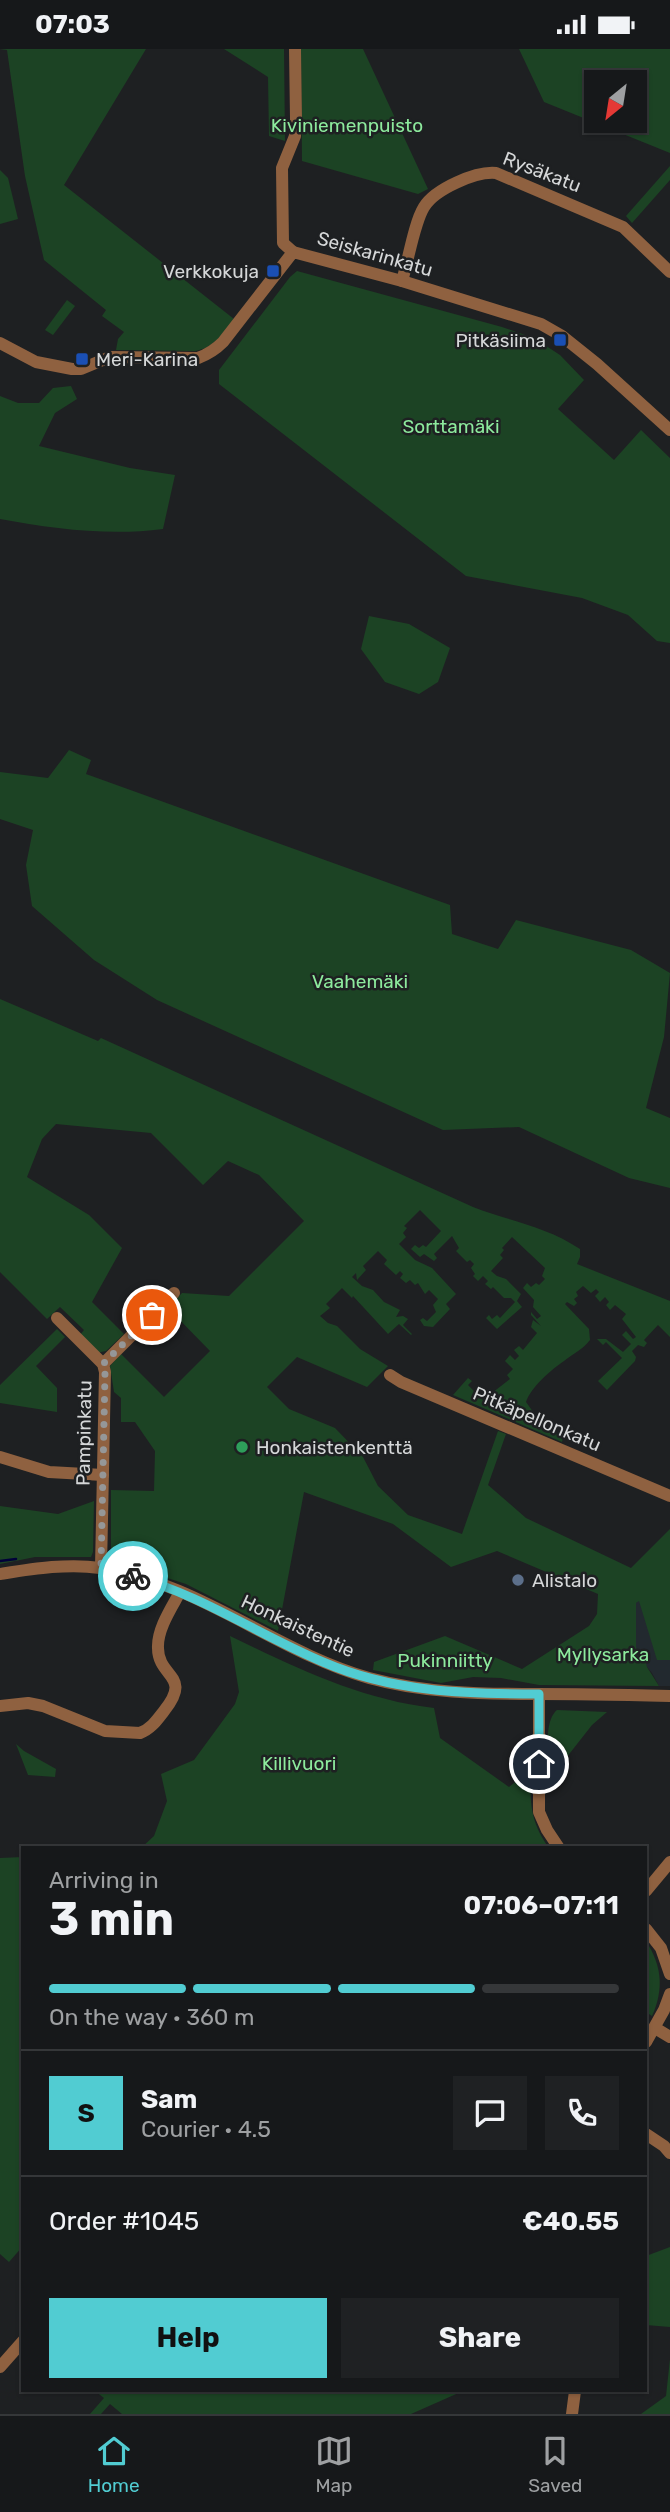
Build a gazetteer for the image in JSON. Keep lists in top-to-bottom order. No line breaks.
{"streets":{"street":["Rysäkatu","Seiskarinkatu","Pitkäpellonkatu","Pampinkatu","Honkaistentie"]},"crossings":[["Rysäkatu","Seiskarinkatu"],["Pampinkatu","Honkaistentie"]],"parks":["Kiviniemenpuisto","Sorttamäki","Vaahemäki","Myllysarka","Pukinniitty","Killivuori"],"places":{"transit":["Verkkokuja","Pitkäsiima","Meri-Karina"],"other":["Honkaistenkenttä","Alistalo"]},"north":"bottom left","page":{"status":"07:03","heading":["3 min","Arriving in","07:06–07:11"],"panel":["Sam","Courier · 4.5","Order #1045","€40.55"],"bar":"On the way · 360 m","round":"S","buttons":["Help","Share"],"tabs":["Home","Map","Saved"]}}
